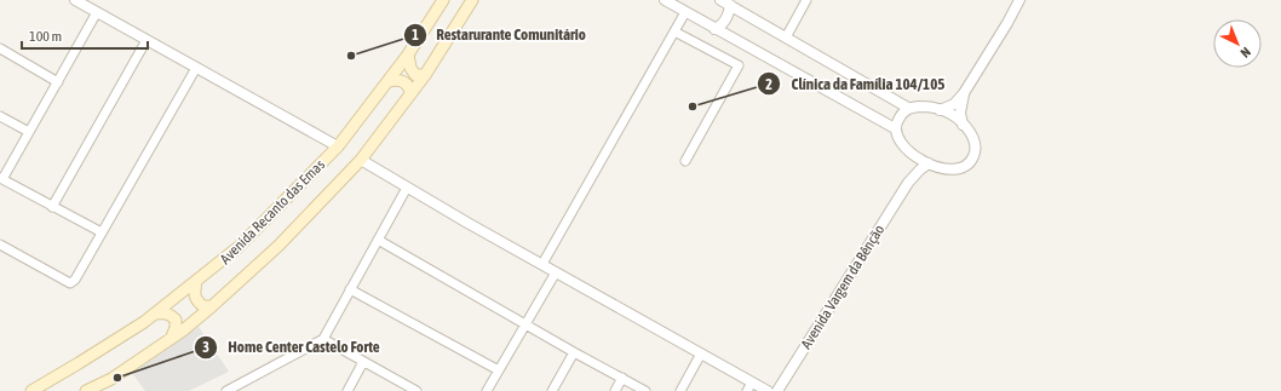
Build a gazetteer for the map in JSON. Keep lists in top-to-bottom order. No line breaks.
{"streets":{"main road":["Avenida Recanto das Emas"],"street":["Avenida Vargem da Bênção"]},"places":["Restarurante Comunitário","Clínica da Família 104/105","Home Center Castelo Forte"],"scale_bar":"100 m","north":"bottom right"}
